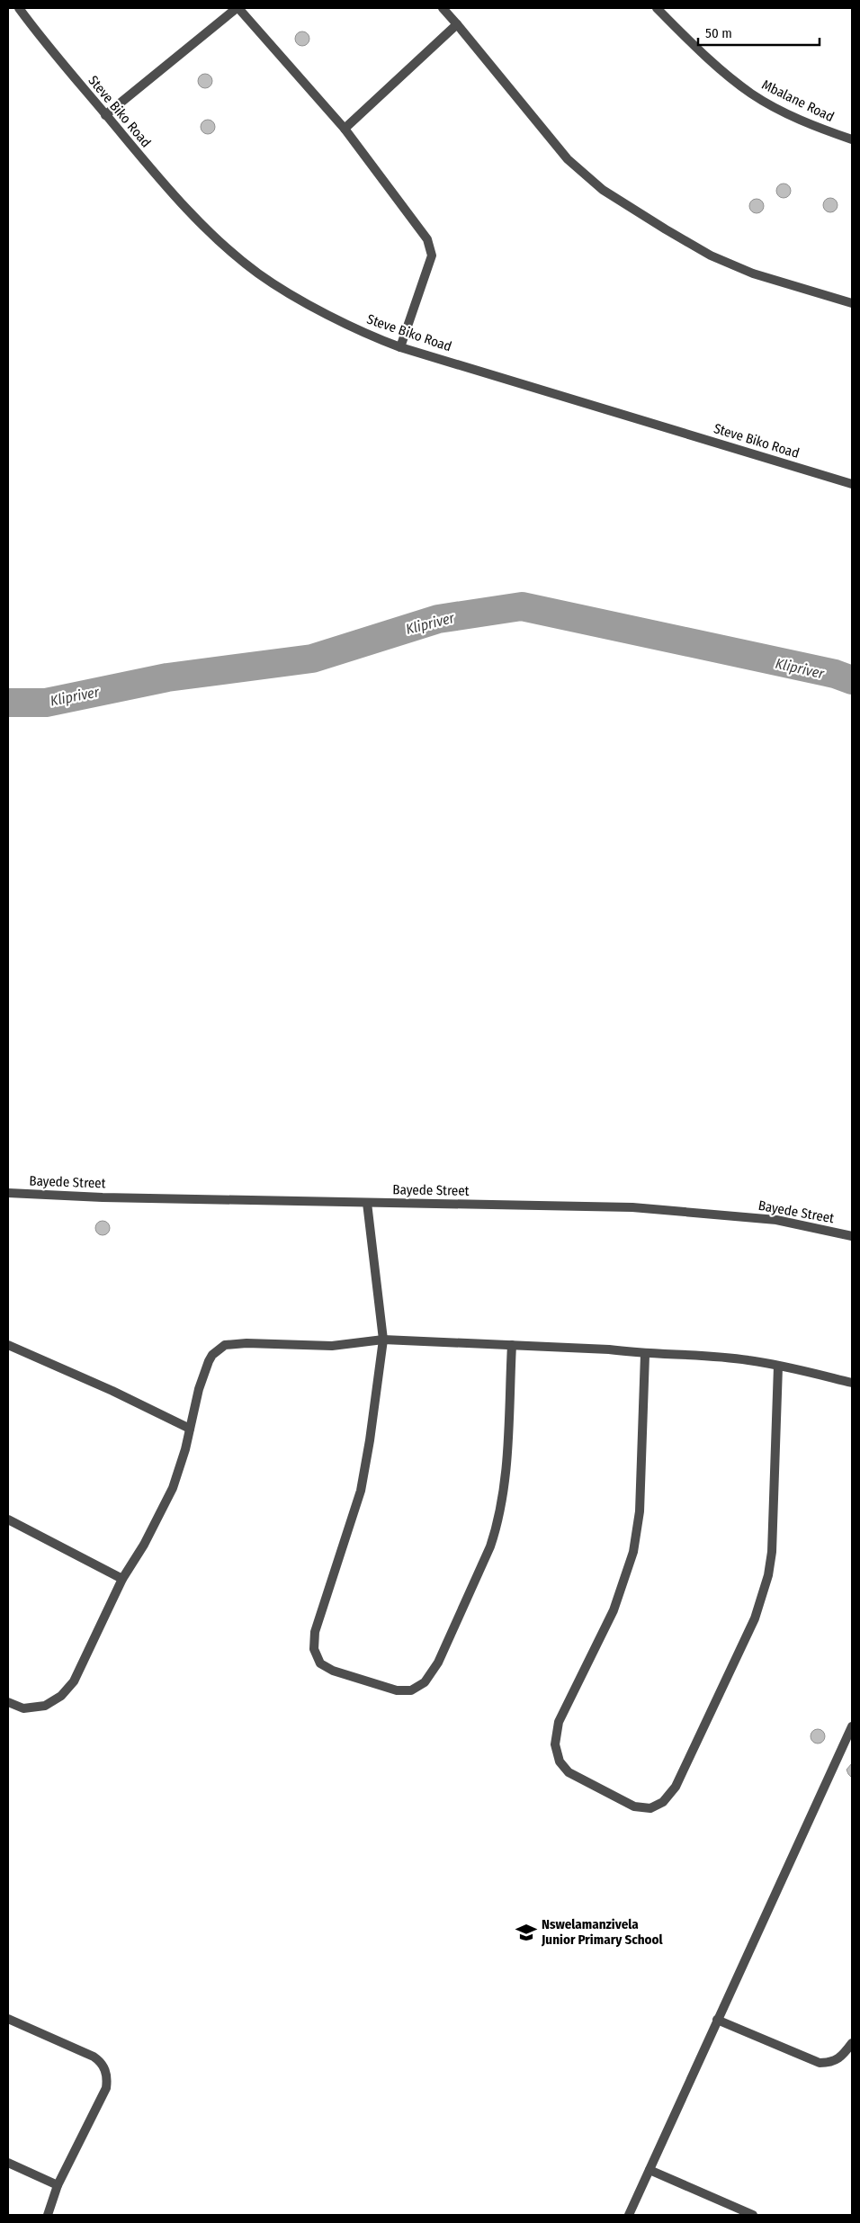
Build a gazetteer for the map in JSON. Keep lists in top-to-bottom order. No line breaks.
{"streets":{"street":["Mbalane Road","Steve Biko Road","Bayede Street"]},"water":["Klipriver"],"places":{"school or university":["Nswelamanzivela Junior Primary School"]},"scale_bar":"50 m"}
